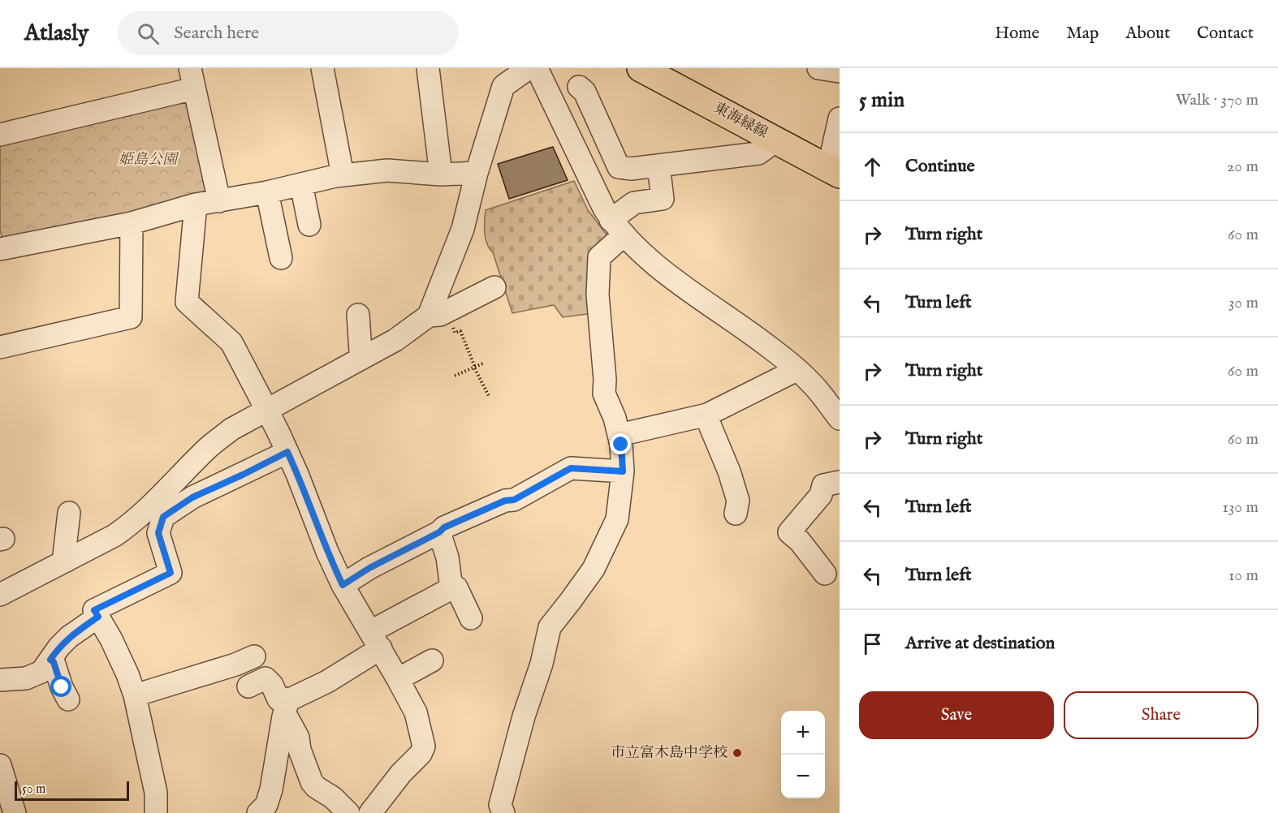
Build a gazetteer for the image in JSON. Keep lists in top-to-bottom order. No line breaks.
{"streets":{"main road":["東海緑線"]},"parks":["姫島公園"],"places":["市立富木島中学校"],"scale_bar":"50 m","page":{"header":"Atlasly","search":"Search here","nav":["Home","Map","About","Contact"],"heading":["5 min","Walk · 370 m"],"list":[["Continue","20 m"],["Turn right","60 m"],["Turn left","30 m"],["Turn right","60 m"],["Turn right","60 m"],["Turn left","130 m"],["Turn left","10 m"],"Arrive at destination"],"buttons":["Save","Share"],"map_buttons":["+","−"],"scale":"50 m"}}
